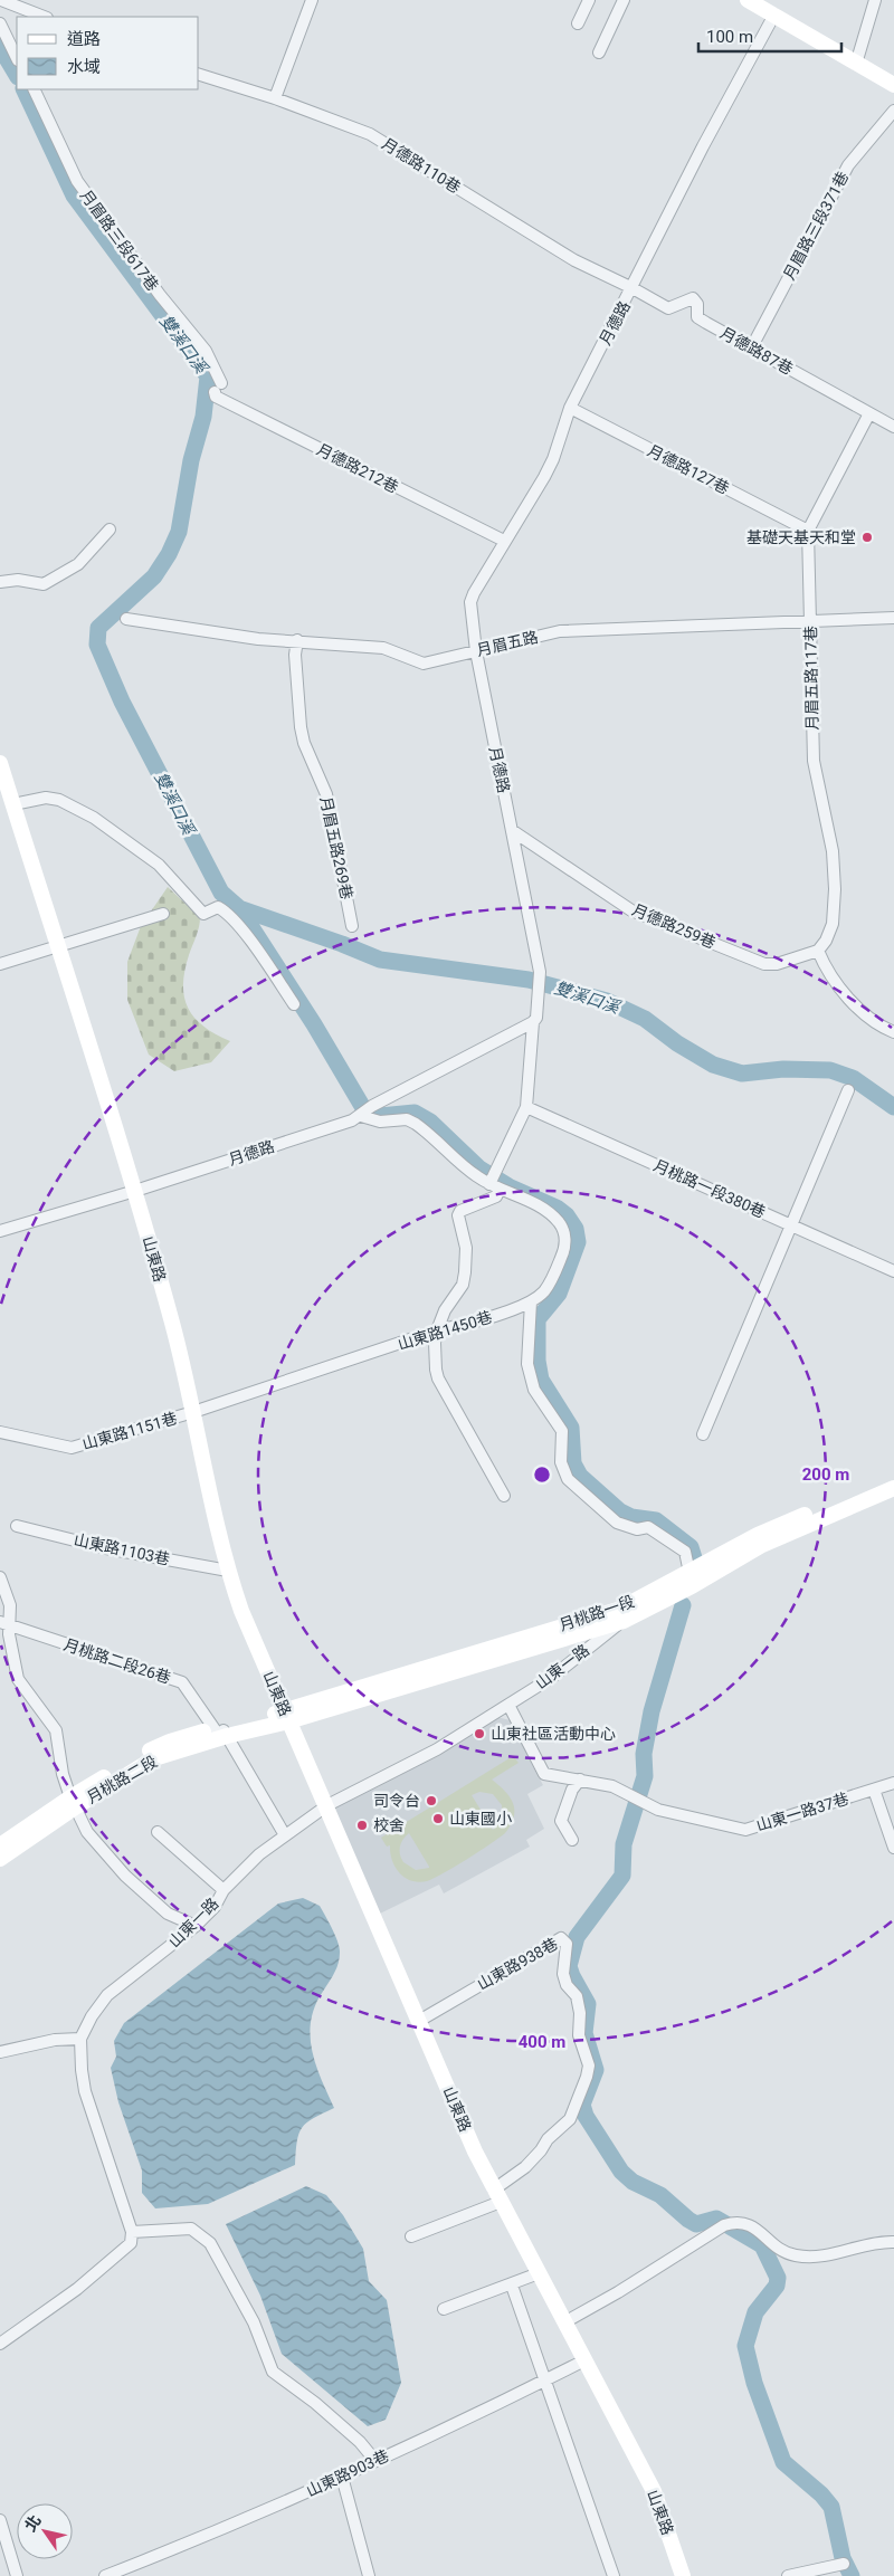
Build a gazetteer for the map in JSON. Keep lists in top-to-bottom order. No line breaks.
{"streets":{"street":["月德路110巷","月眉路三段371巷","月眉路三段617巷","月德路","月德路87巷","月德路212巷","月德路127巷","月眉五路","月眉五路117巷","月眉五路269巷","月德路259巷","月桃路一段380巷","山東路","山東路1450巷","山東路1151巷","山東路1103巷","月桃路一段","月桃路二段26巷","山東一路","月桃路二段","山東一路37巷","山東路938巷","山東路903巷"]},"crossings":[["月德路110巷","月德路"],["月德路110巷","月德路87巷"],["月眉路三段371巷","月德路87巷"],["月眉路三段617巷","月德路212巷"],["月德路","月德路87巷"],["月德路","月德路212巷"],["月德路","月德路127巷"],["月德路","月眉五路"],["月德路","月德路259巷"],["月德路","山東路"],["月德路87巷","月眉五路117巷"],["月德路127巷","月眉五路117巷"],["月眉五路","月眉五路117巷"],["月眉五路","月眉五路269巷"],["月眉五路117巷","月德路259巷"],["山東路","山東路1450巷"],["山東路","山東路1151巷"],["山東路","山東路1103巷"],["山東路","月桃路一段"],["山東路","山東一路"],["山東路","月桃路二段"],["山東路","山東路938巷"],["山東路","山東路903巷"],["山東路1450巷","山東路1151巷"],["月桃路一段","山東一路"],["月桃路一段","月桃路二段"],["月桃路二段26巷","山東一路"],["月桃路二段26巷","月桃路二段"]],"water":["雙溪口溪"],"places":["基礎天基天和堂","山東社區活動中心","司令台","山東國小","校舍"],"legend":["道路","水域"],"scale_bar":"100 m","north":"top left","rings":["200 m","400 m"]}
